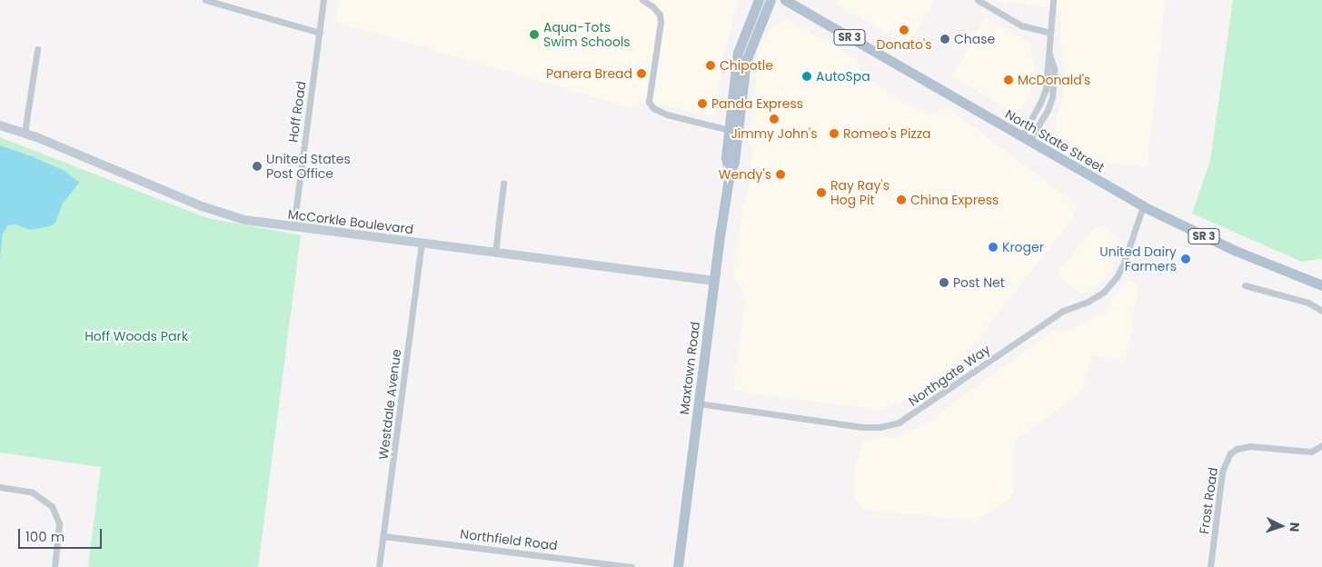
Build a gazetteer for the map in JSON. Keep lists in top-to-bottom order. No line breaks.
{"streets":{"main road":["SR 3","North State Street","Maxtown Road"],"street":["Hoff Road","McCorkle Boulevard","Northgate Way","Westdale Avenue","Frost Road","Northfield Road"]},"crossings":[["Hoff Road","McCorkle Boulevard"],["North State Street","Northgate Way"],["McCorkle Boulevard","Maxtown Road"],["McCorkle Boulevard","Westdale Avenue"],["Maxtown Road","Northgate Way"],["Westdale Avenue","Northfield Road"]],"parks":["Hoff Woods Park"],"places":["Donato's","Aqua-Tots Swim Schools","Chase","Chipotle","Panera Bread","AutoSpa","McDonald's","Panda Express","Jimmy John's","Romeo's Pizza","United States Post Office","Wendy's","Ray Ray's Hog Pit","China Express","Kroger","United Dairy Farmers","Post Net"],"scale_bar":"100 m","north":"right"}
